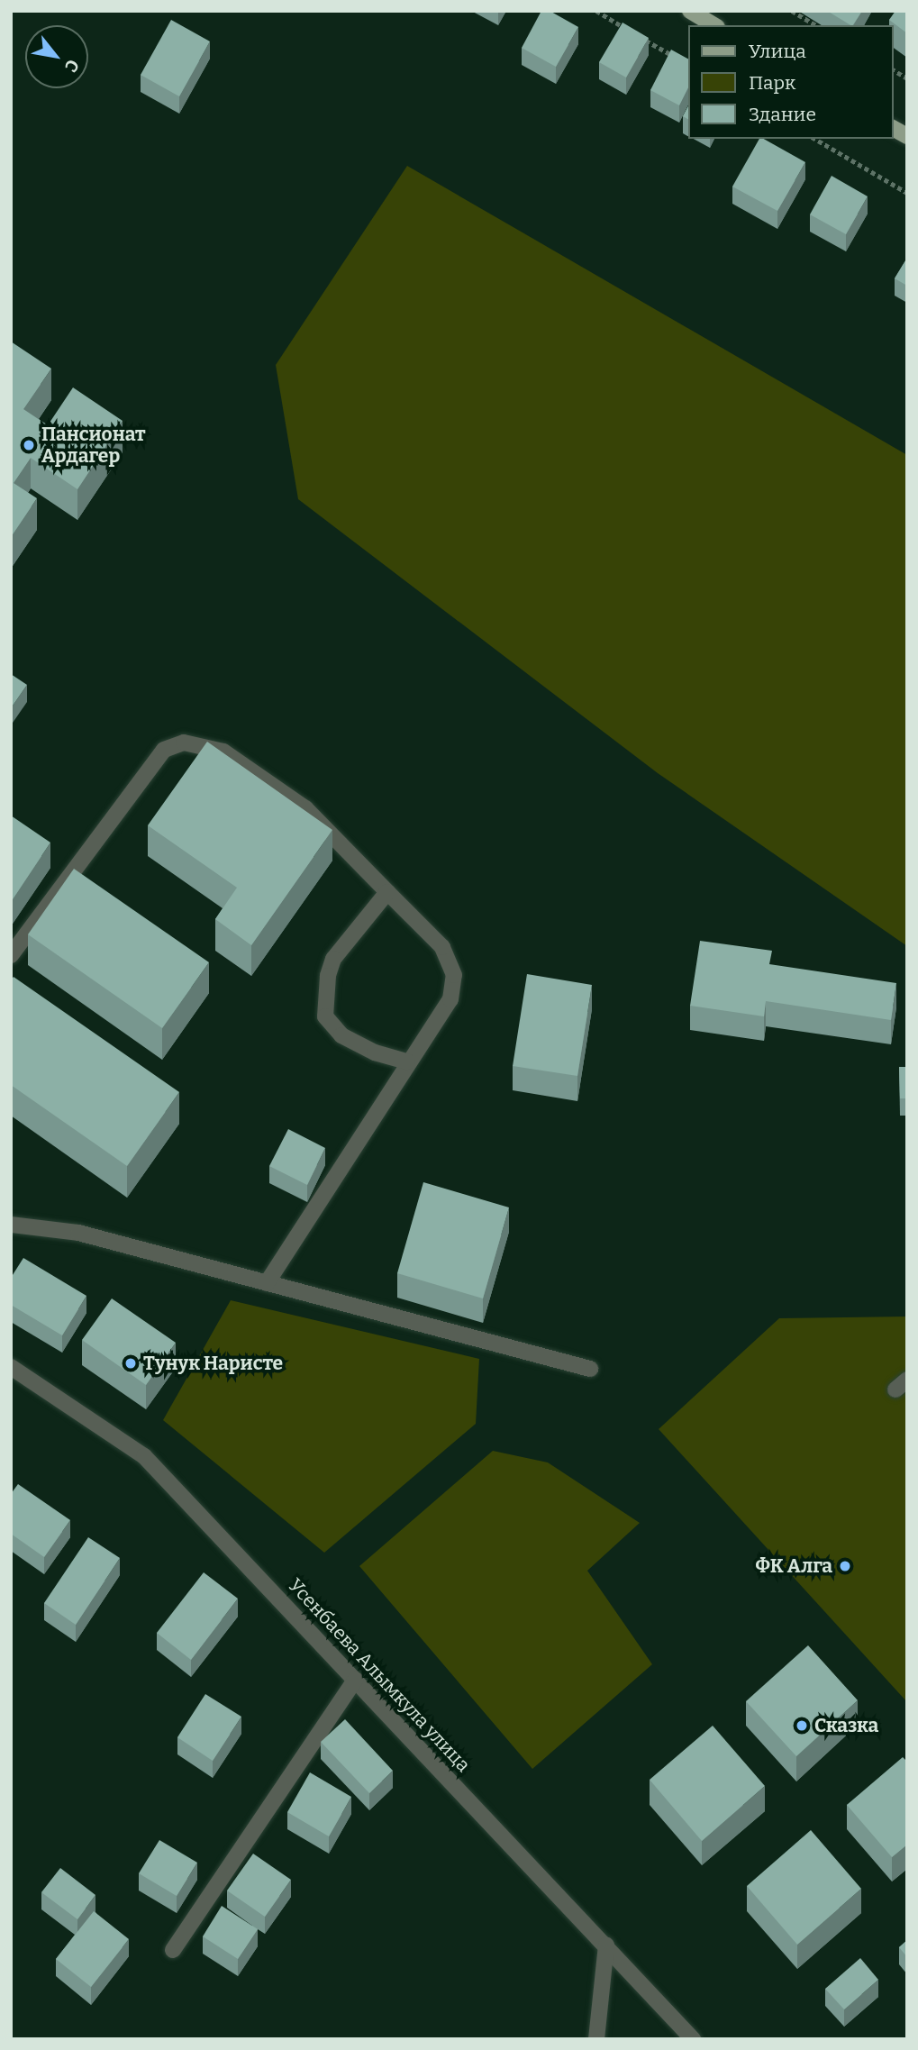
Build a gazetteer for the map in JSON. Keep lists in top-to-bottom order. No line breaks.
{"streets":{"street":["Усенбаева Алымкула улица"]},"places":["Пансионат Ардагер","Тунук Наристе","ФК Алга","Сказка"],"legend":["Улица","Парк","Здание"],"north":"bottom right"}
